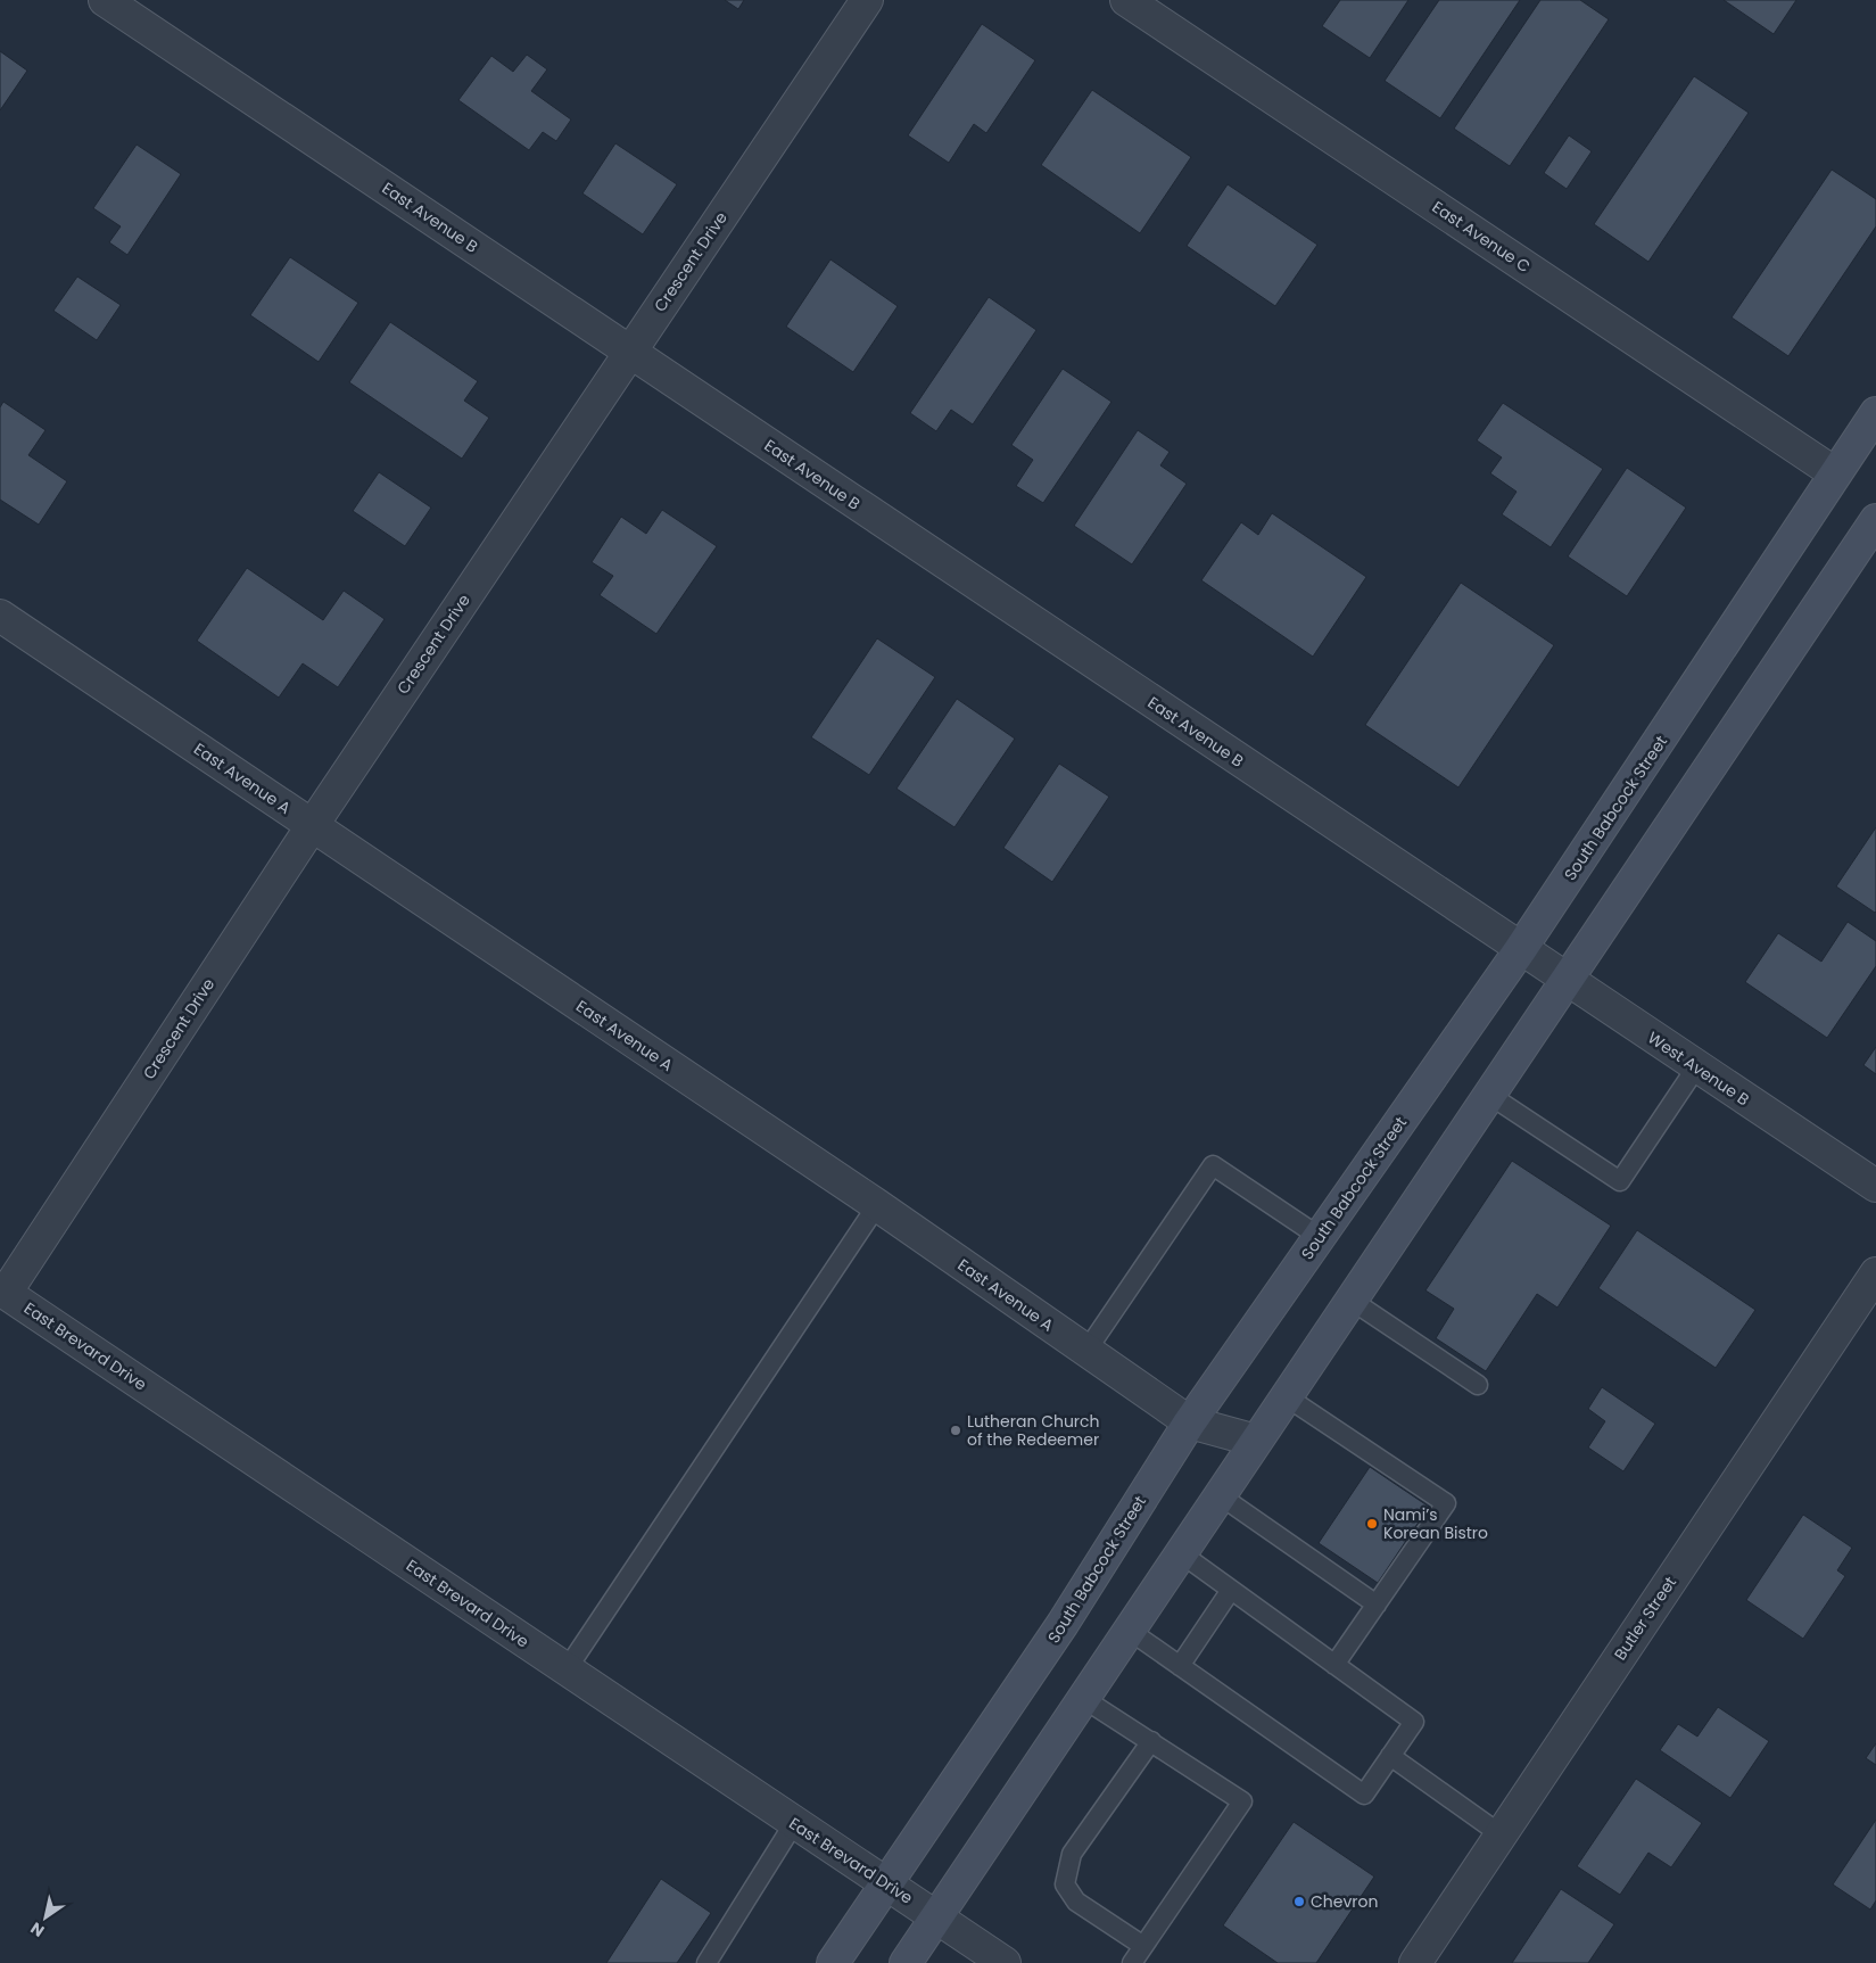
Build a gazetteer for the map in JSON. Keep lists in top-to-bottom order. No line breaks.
{"streets":{"main road":["South Babcock Street"],"street":["East Avenue B","East Avenue C","Crescent Drive","East Avenue A","West Avenue B","East Brevard Drive","Butler Street"]},"crossings":[["East Avenue B","Crescent Drive"],["East Avenue B","South Babcock Street"],["East Avenue B","West Avenue B"],["East Avenue C","South Babcock Street"],["Crescent Drive","East Avenue A"],["Crescent Drive","East Brevard Drive"],["East Avenue A","South Babcock Street"],["South Babcock Street","West Avenue B"],["South Babcock Street","East Brevard Drive"]],"places":["Lutheran Church of the Redeemer","Nami’s Korean Bistro","Chevron"],"north":"bottom left"}
